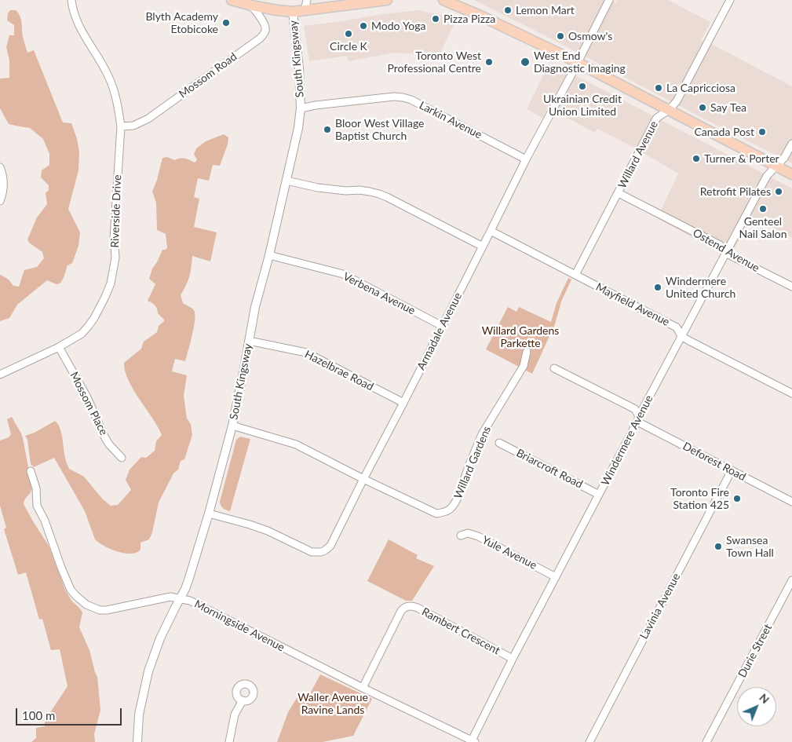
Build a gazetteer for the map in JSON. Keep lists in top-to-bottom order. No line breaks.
{"streets":{"street":["South Kingsway","Mossom Road","Larkin Avenue","Willard Avenue","Riverside Drive","Ostend Avenue","Verbena Avenue","Mayfield Avenue","Armadale Avenue","Hazelbrae Road","Mossom Place","Windermere Avenue","Deforest Road","Willard Gardens","Briarcroft Road","Yule Avenue","Lavinia Avenue","Morningside Avenue","Rambert Crescent","Durie Street"]},"crossings":[["South Kingsway","Larkin Avenue"],["South Kingsway","Verbena Avenue"],["South Kingsway","Armadale Avenue"],["South Kingsway","Hazelbrae Road"],["South Kingsway","Morningside Avenue"],["Mossom Road","Riverside Drive"],["Larkin Avenue","Armadale Avenue"],["Willard Avenue","Ostend Avenue"],["Willard Avenue","Mayfield Avenue"],["Riverside Drive","Mossom Place"],["Ostend Avenue","Windermere Avenue"],["Verbena Avenue","Armadale Avenue"],["Mayfield Avenue","Armadale Avenue"],["Mayfield Avenue","Windermere Avenue"],["Armadale Avenue","Hazelbrae Road"],["Armadale Avenue","Willard Gardens"],["Windermere Avenue","Deforest Road"],["Windermere Avenue","Briarcroft Road"],["Windermere Avenue","Yule Avenue"],["Windermere Avenue","Morningside Avenue"],["Windermere Avenue","Rambert Crescent"],["Deforest Road","Lavinia Avenue"],["Morningside Avenue","Rambert Crescent"]],"parks":["Willard Gardens Parkette","Waller Avenue Ravine Lands"],"places":["Lemon Mart","Pizza Pizza","Blyth Academy Etobicoke","Modo Yoga","Circle K","Osmow's","Toronto West Professional Centre","West End Diagnostic Imaging","Ukrainian Credit Union Limited","La Capricciosa","Say Tea","Bloor West Village Baptist Church","Canada Post","Turner & Porter","Retrofit Pilates","Genteel Nail Salon","Windermere United Church","Toronto Fire Station 425","Swansea Town Hall"],"scale_bar":"100 m","north":"top right"}
